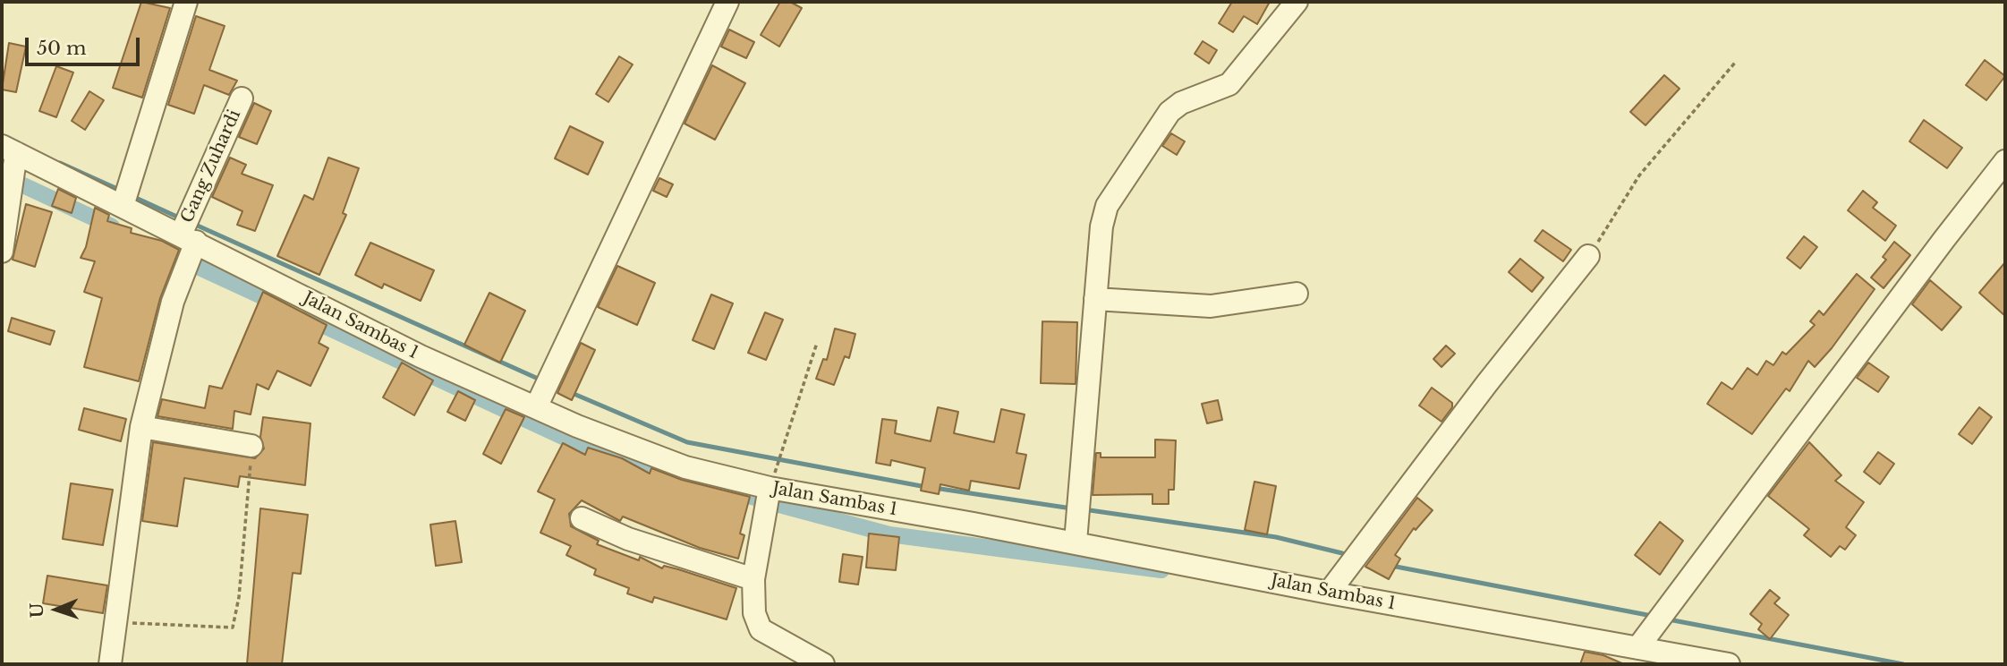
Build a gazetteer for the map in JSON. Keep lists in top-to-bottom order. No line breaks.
{"streets":{"street":["Gang Zuhardi","Jalan Sambas 1"]},"crossings":[["Gang Zuhardi","Jalan Sambas 1"]],"scale_bar":"50 m","north":"left"}
